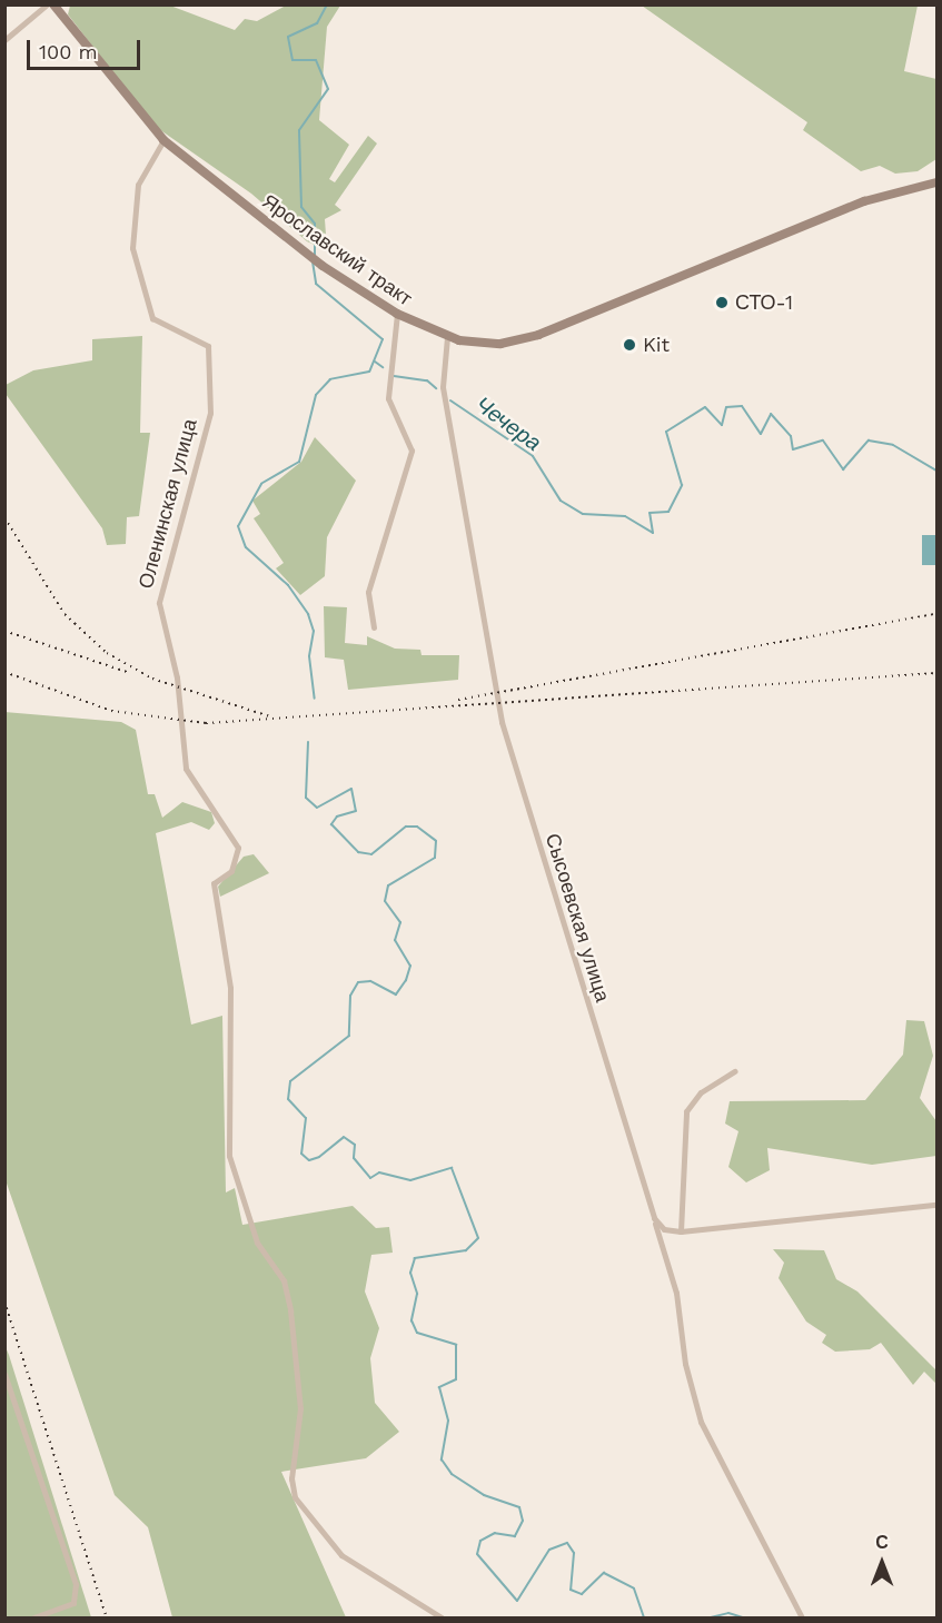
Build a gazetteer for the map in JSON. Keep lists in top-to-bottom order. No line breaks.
{"streets":{"street":["Ярославский тракт","Оленинская улица","Сысоевская улица"]},"crossings":[["Ярославский тракт","Оленинская улица"],["Ярославский тракт","Сысоевская улица"]],"water":["Чечера"],"places":["СТО-1","Kit"],"scale_bar":"100 m","north":"top"}
